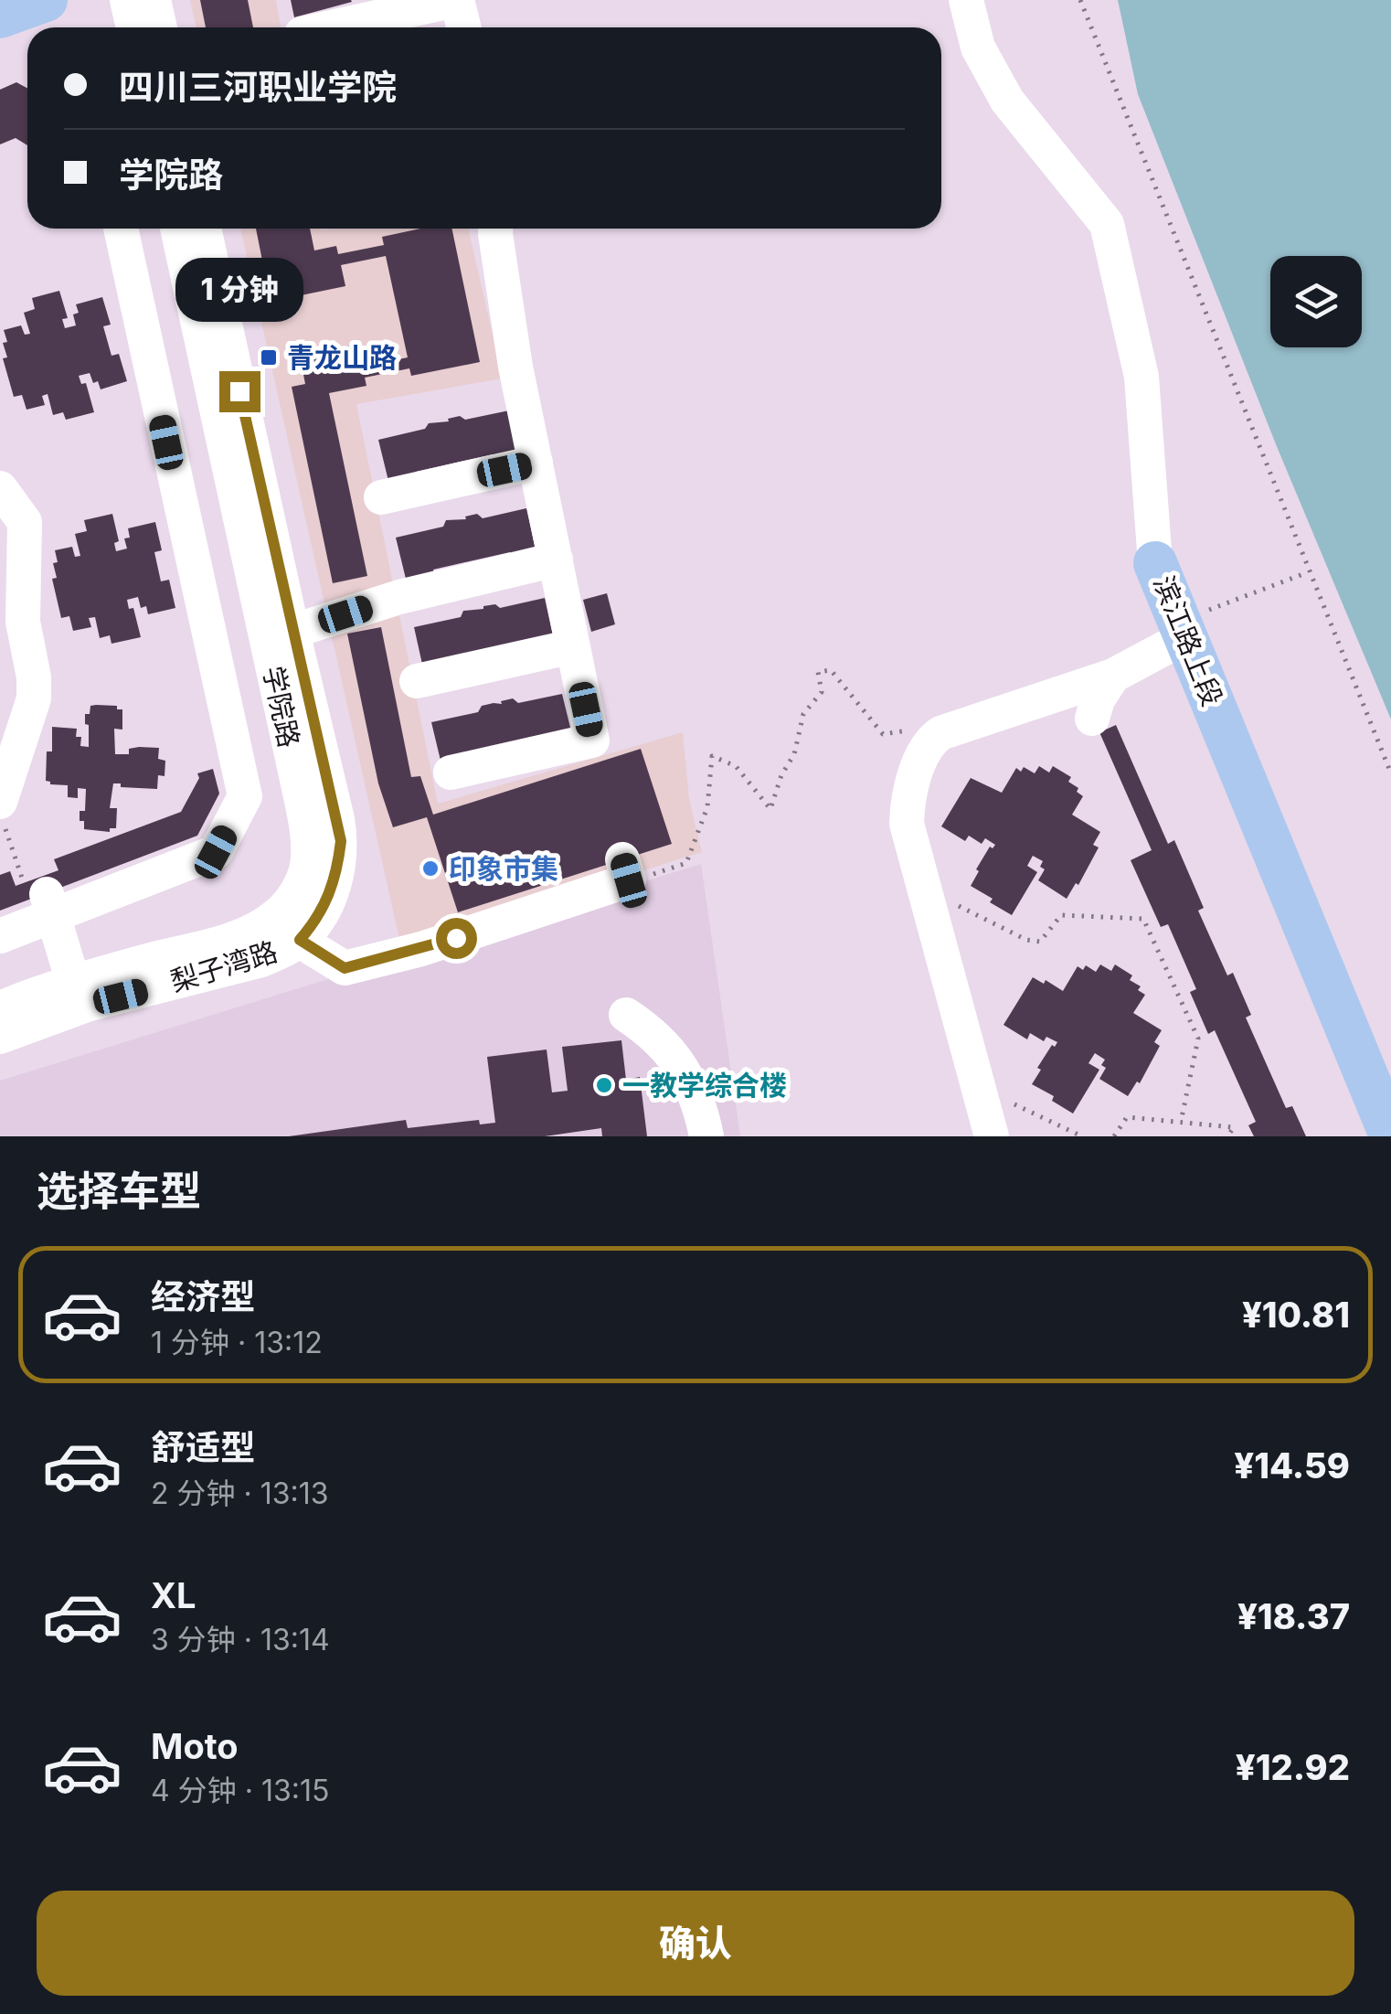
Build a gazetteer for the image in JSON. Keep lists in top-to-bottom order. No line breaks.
{"streets":{"main road":["滨江路上段"],"street":["学院路","梨子湾路"]},"crossings":[["学院路","梨子湾路"]],"places":{"transit":["青龙山路"],"other":["印象市集","一教学综合楼"]},"page":{"banner":["四川三河职业学院","学院路"],"bubble":"1 分钟","heading":"选择车型","list":[{"name":"经济型","note":"1 分钟 · 13:12","value":"¥10.81"},{"name":"舒适型","note":"2 分钟 · 13:13","value":"¥14.59"},{"name":"XL","note":"3 分钟 · 13:14","value":"¥18.37"},{"name":"Moto","note":"4 分钟 · 13:15","value":"¥12.92"}],"buttons":"确认"}}
